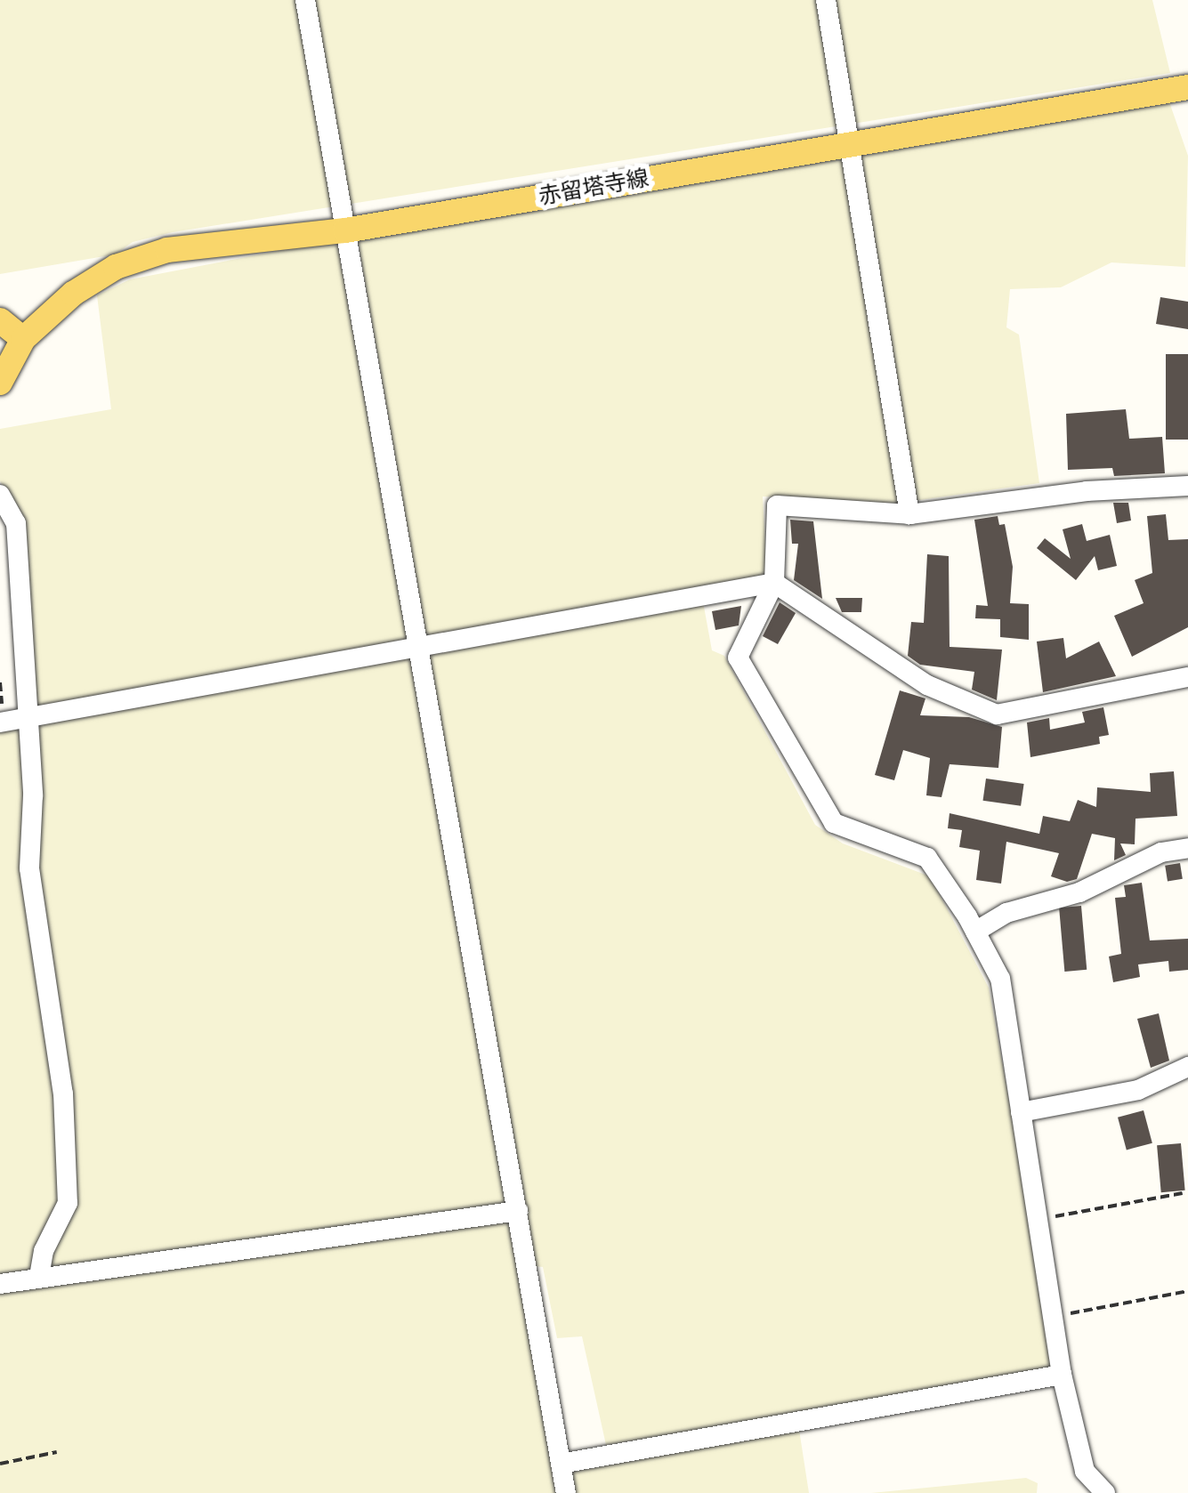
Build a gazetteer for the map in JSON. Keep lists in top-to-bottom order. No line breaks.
{"streets":{"main road":["赤留塔寺線"]}}
